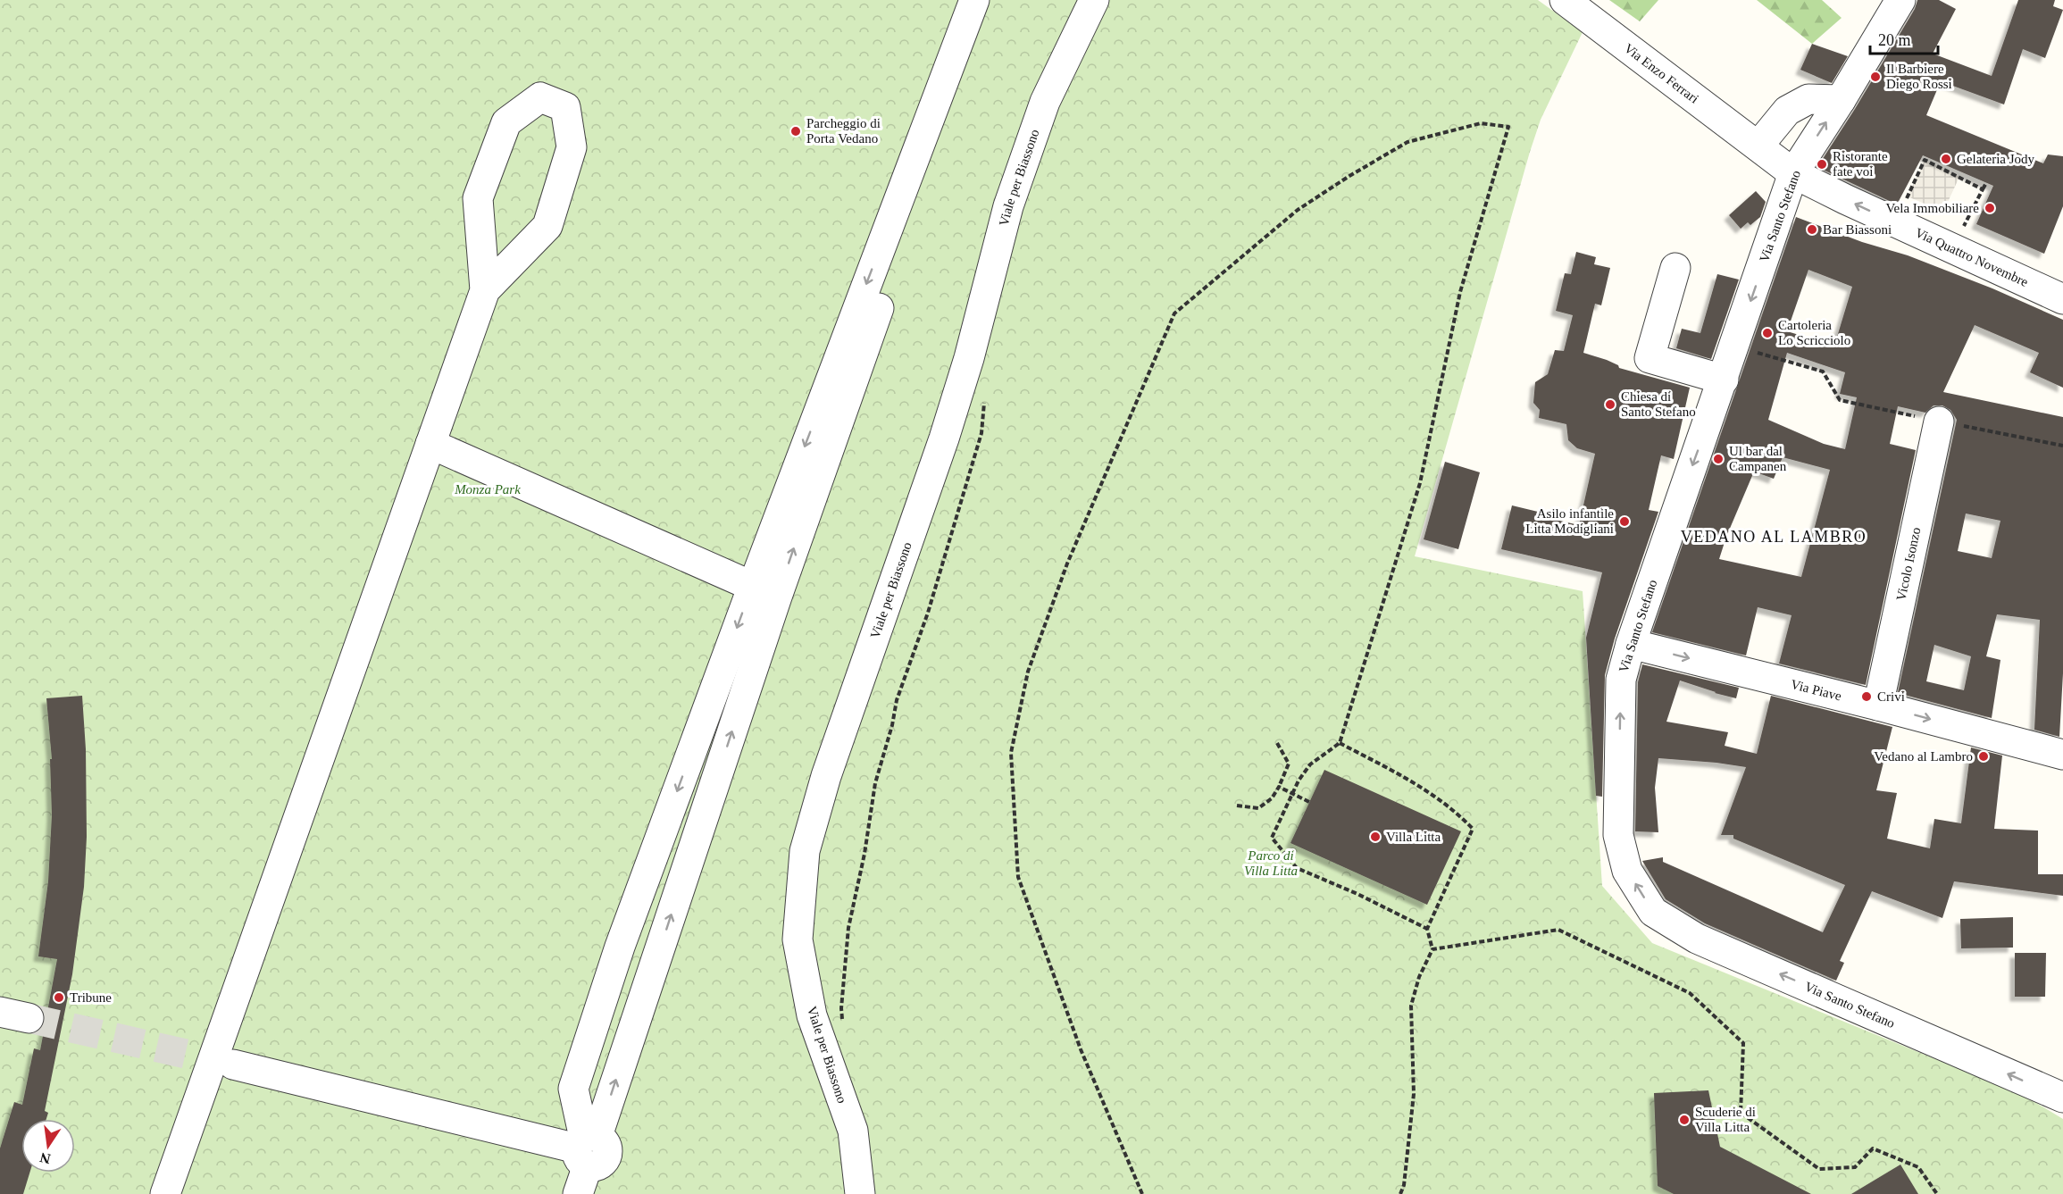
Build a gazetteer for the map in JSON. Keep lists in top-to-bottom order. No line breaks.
{"streets":{"street":["Via Enzo Ferrari","Viale per Biassono","Via Santo Stefano","Via Quattro Novembre","Vicolo Isonzo","Via Piave"]},"crossings":[["Via Enzo Ferrari","Via Santo Stefano"],["Via Enzo Ferrari","Via Quattro Novembre"],["Via Santo Stefano","Via Quattro Novembre"],["Via Santo Stefano","Via Piave"],["Vicolo Isonzo","Via Piave"]],"one_way":["Via Quattro Novembre","Via Piave"],"districts":["VEDANO AL LAMBRO"],"parks":["Monza Park","Parco di Villa Litta"],"places":["Il Barbiere Diego Rossi","Parcheggio di Porta Vedano","Gelateria Jody","Ristorante fate voi","Vela Immobiliare","Bar Biassoni","Cartoleria Lo Scricciolo","Chiesa di Santo Stefano","Ul bar dal Campanen","Asilo infantile Litta Modigliani","Crivi","Vedano al Lambro","Villa Litta","Tribune","Scuderie di Villa Litta"],"scale_bar":"20 m","north":"bottom"}
